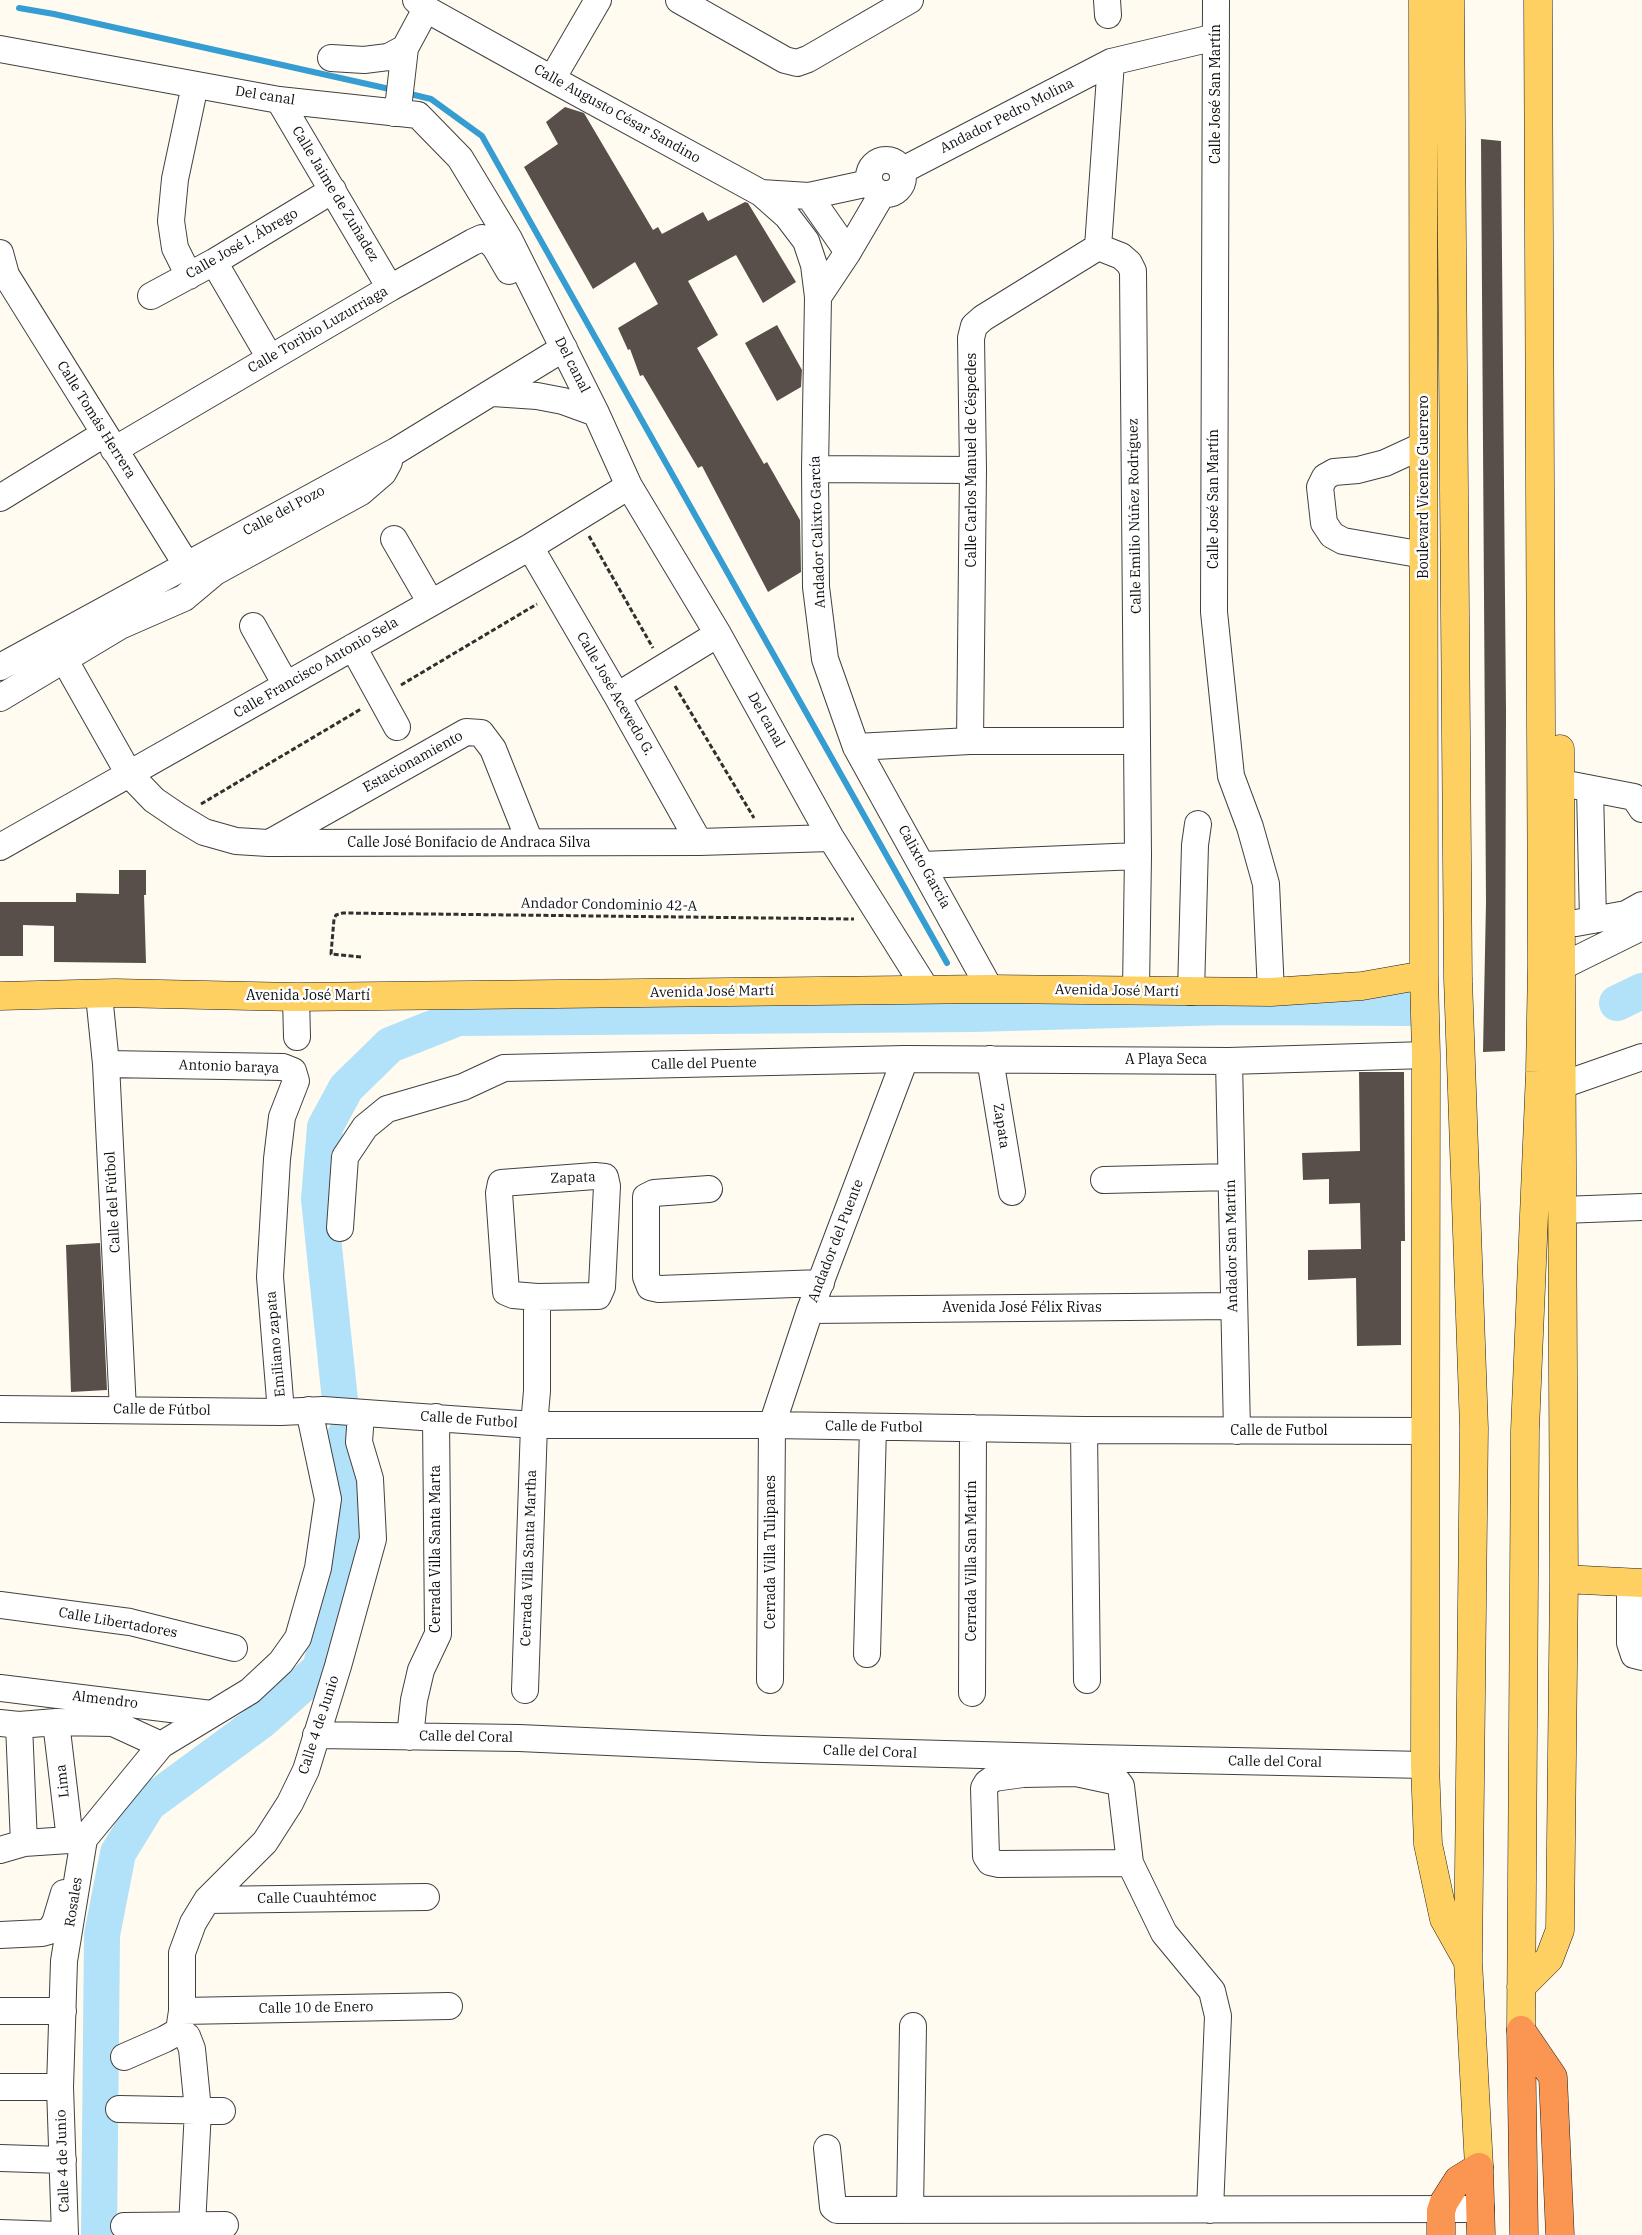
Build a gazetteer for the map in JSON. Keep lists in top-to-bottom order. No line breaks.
{"streets":{"main road":["Boulevard Vicente Guerrero","Avenida José Martí"],"street":["Calle José San Martín","Del canal","Calle Augusto César Sandino","Andador Pedro Molina","Calle Jaime de Zuñadez","Calle José I. Ábrego","Calle Toribio Luzurriaga","Calle Tomás Herrera","Calle Carlos Manuel de Céspedes","Calle del Pozo","Calle Emilio Núñez Rodríguez","Andador Calixto García","Calle Francisco Antonio Sela","Calle José Acevedo G.","Estacionamiento","Calle José Bonifacio de Andraca Silva","Calixto García","A Playa Seca","Calle del Puente","Antonio baraya","Zapata","Calle del Fútbol","Andador del Puente","Andador San Martín","Avenida José Félix Rivas","Emiliano zapata","Calle de Fútbol","Calle de Futbol","Cerrada Villa Santa Marta","Cerrada Villa Tulipanes","Cerrada Villa Santa Martha","Cerrada Villa San Martín","Calle Libertadores","Almendro","Calle 4 de Junio","Calle del Coral","Lima","Calle Cuauhtémoc","Rosales","Calle 10 de Enero"],"path":["Andador Condominio 42-A"]},"crossings":[["Calle José San Martín","Andador Pedro Molina"],["Calle José San Martín","Avenida José Martí"],["Del canal","Calle Jaime de Zuñadez"],["Del canal","Calle del Pozo"],["Del canal","Calle Francisco Antonio Sela"],["Del canal","Calle José Bonifacio de Andraca Silva"],["Del canal","Andador Condominio 42-A"],["Del canal","Avenida José Martí"],["Calle Augusto César Sandino","Andador Calixto García"],["Calle Jaime de Zuñadez","Calle José I. Ábrego"],["Calle Jaime de Zuñadez","Calle Toribio Luzurriaga"],["Calle Toribio Luzurriaga","Calle Tomás Herrera"],["Calle Tomás Herrera","Calle del Pozo"],["Calle Carlos Manuel de Céspedes","Calle Emilio Núñez Rodríguez"],["Boulevard Vicente Guerrero","Avenida José Martí"],["Boulevard Vicente Guerrero","A Playa Seca"],["Boulevard Vicente Guerrero","Calle de Futbol"],["Boulevard Vicente Guerrero","Calle del Coral"],["Calle Emilio Núñez Rodríguez","Avenida José Martí"],["Andador Calixto García","Calixto García"],["Calle Francisco Antonio Sela","Calle José Acevedo G."],["Calle Francisco Antonio Sela","Calle José Bonifacio de Andraca Silva"],["Calle José Acevedo G.","Calle José Bonifacio de Andraca Silva"],["Estacionamiento","Calle José Bonifacio de Andraca Silva"],["Calixto García","Avenida José Martí"],["Avenida José Martí","Calle del Fútbol"],["A Playa Seca","Calle del Puente"],["A Playa Seca","Zapata"],["A Playa Seca","Andador del Puente"],["A Playa Seca","Andador San Martín"],["Calle del Puente","Andador del Puente"],["Antonio baraya","Calle del Fútbol"],["Antonio baraya","Emiliano zapata"],["Calle del Fútbol","Calle de Fútbol"],["Andador del Puente","Avenida José Félix Rivas"],["Andador del Puente","Calle de Futbol"],["Andador del Puente","Cerrada Villa Tulipanes"],["Andador San Martín","Avenida José Félix Rivas"],["Andador San Martín","Calle de Futbol"],["Emiliano zapata","Calle de Fútbol"],["Calle de Fútbol","Calle de Futbol"],["Calle de Futbol","Cerrada Villa Santa Marta"],["Calle de Futbol","Cerrada Villa Tulipanes"],["Calle de Futbol","Cerrada Villa Santa Martha"],["Calle de Futbol","Cerrada Villa San Martín"],["Calle de Futbol","Calle 4 de Junio"],["Cerrada Villa Santa Marta","Calle del Coral"],["Calle 4 de Junio","Calle del Coral"],["Calle 4 de Junio","Calle Cuauhtémoc"],["Calle 4 de Junio","Rosales"],["Calle 4 de Junio","Calle 10 de Enero"],["Lima","Rosales"]]}
